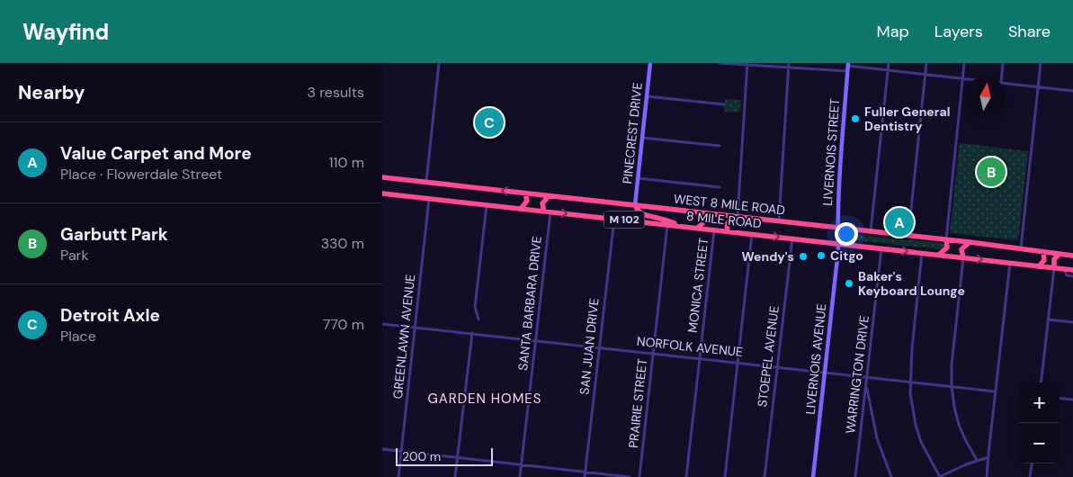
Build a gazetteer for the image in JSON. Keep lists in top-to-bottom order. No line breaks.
{"streets":{"highway":["WEST 8 MILE ROAD","M 102","8 MILE ROAD"],"street":["PINECREST DRIVE","LIVERNOIS STREET","MONICA STREET","SANTA BARBARA DRIVE","GREENLAWN AVENUE","SAN JUAN DRIVE","NORFOLK AVENUE","STOEPEL AVENUE","LIVERNOIS AVENUE","WARRINGTON DRIVE","PRAIRIE STREET"]},"crossings":[["PINECREST DRIVE","WEST 8 MILE ROAD"],["LIVERNOIS STREET","WEST 8 MILE ROAD"],["LIVERNOIS STREET","8 MILE ROAD"],["LIVERNOIS STREET","LIVERNOIS AVENUE"],["8 MILE ROAD","MONICA STREET"],["8 MILE ROAD","SANTA BARBARA DRIVE"],["8 MILE ROAD","GREENLAWN AVENUE"],["8 MILE ROAD","SAN JUAN DRIVE"],["8 MILE ROAD","STOEPEL AVENUE"],["8 MILE ROAD","LIVERNOIS AVENUE"],["8 MILE ROAD","WARRINGTON DRIVE"],["8 MILE ROAD","PRAIRIE STREET"],["MONICA STREET","NORFOLK AVENUE"],["SANTA BARBARA DRIVE","NORFOLK AVENUE"],["GREENLAWN AVENUE","NORFOLK AVENUE"],["SAN JUAN DRIVE","NORFOLK AVENUE"],["NORFOLK AVENUE","STOEPEL AVENUE"],["NORFOLK AVENUE","LIVERNOIS AVENUE"],["NORFOLK AVENUE","WARRINGTON DRIVE"],["NORFOLK AVENUE","PRAIRIE STREET"]],"districts":["GARDEN HOMES"],"places":["Fuller General Dentistry","Citgo","Wendy's","Baker's Keyboard Lounge"],"scale_bar":"200 m","north":"top","page":{"header":"Wayfind","nav":["Map","Layers","Share"],"heading":["Nearby","3 results"],"pins":["C","B","A"],"list":[{"mark":"A","name":"Value Carpet and More","note":"Place · Flowerdale Street","value":"110 m"},{"mark":"B","name":"Garbutt Park","note":"Park","value":"330 m"},{"mark":"C","name":"Detroit Axle","note":"Place","value":"770 m"}],"map_buttons":["+","−"],"scale":"200 m"}}
